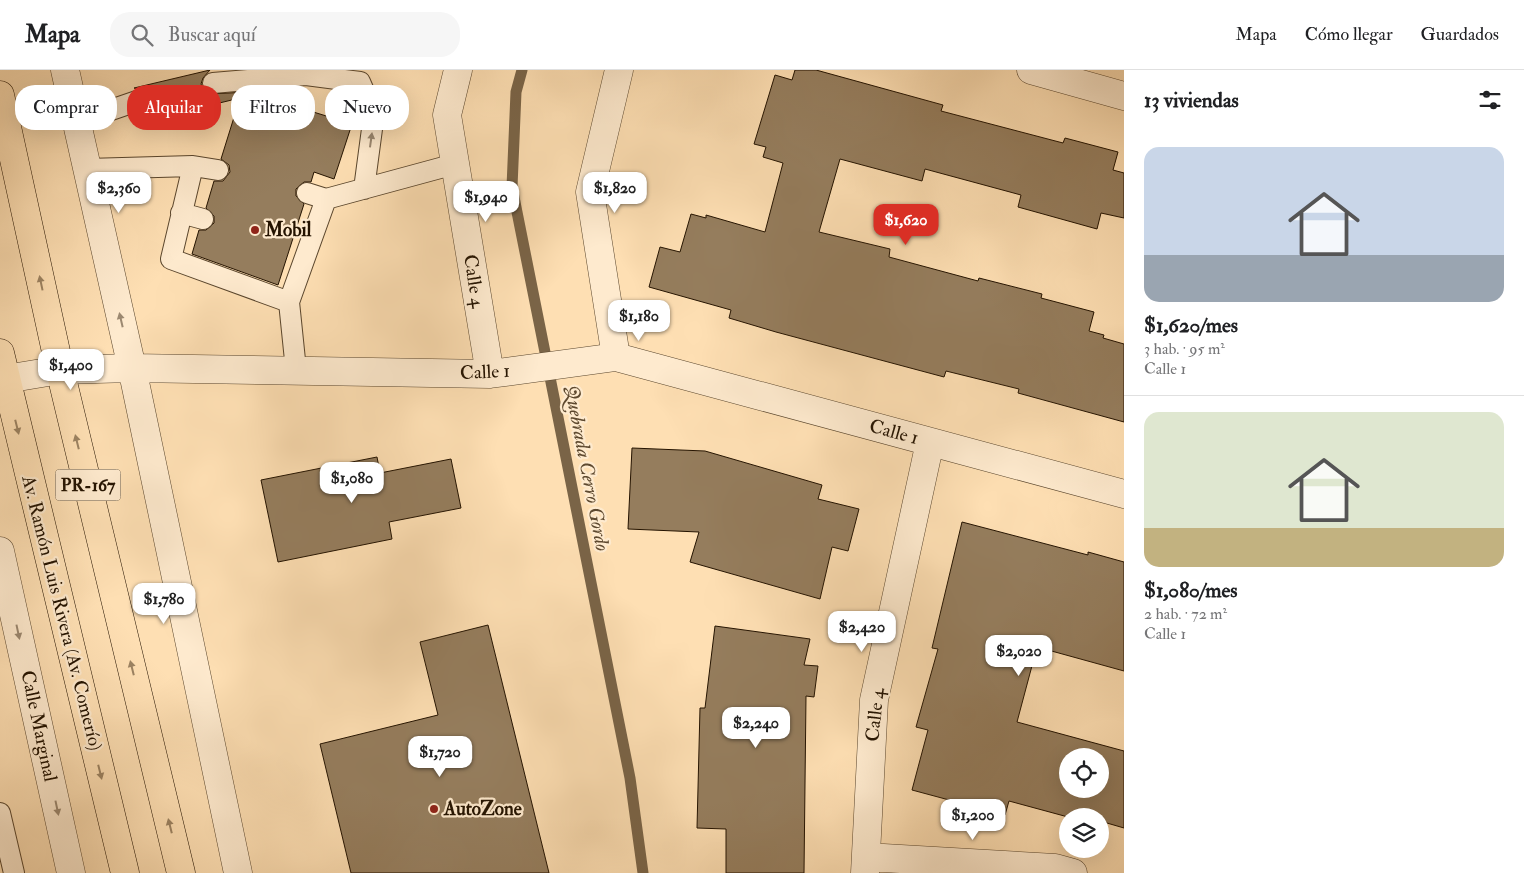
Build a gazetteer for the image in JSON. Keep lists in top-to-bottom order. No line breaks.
{"streets":{"main road":["PR-167","Av. Ramón Luis Rivera (Av. Comerío)"],"street":["Calle 4","Calle 1","Calle Marginal"]},"crossings":[["Calle 4","Calle 1"],["Calle 1","PR-167"],["Calle 1","Av. Ramón Luis Rivera (Av. Comerío)"]],"water":["Quebrada Cerro Gordo"],"places":["Mobil","AutoZone"],"page":{"header":"Mapa","search":"Buscar aquí","nav":["Mapa","Cómo llegar","Guardados"],"heading":"13 viviendas","chip":["Comprar","Alquilar","Filtros","Nuevo"],"list":[{"name":"$1,620/mes","note":"3 hab. · 95 m² · Calle 1"},{"name":"$1,080/mes","note":"2 hab. · 72 m² · Calle 1"}],"price":["$2,360","$1,820","$1,940","$1,620","$1,180","$1,400","$1,080","$1,780","$2,420","$2,020","$2,240","$1,720","$1,200"]}}
